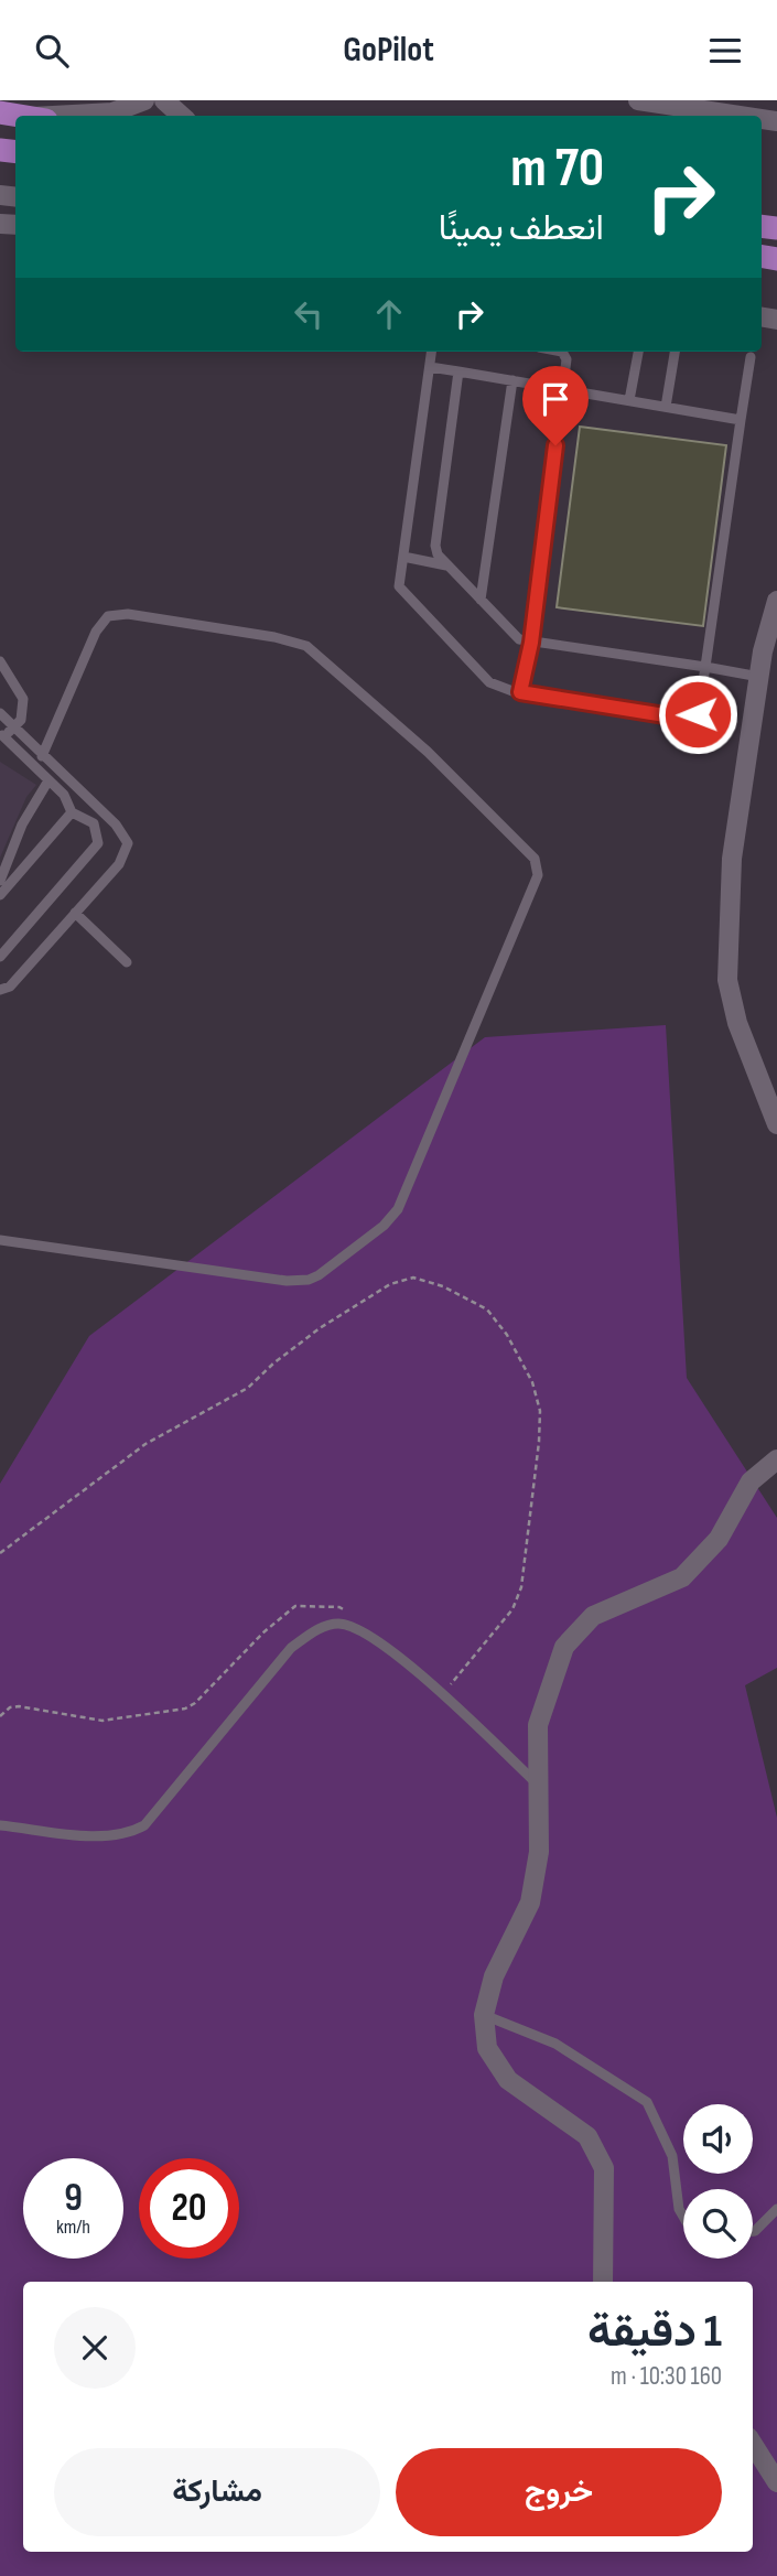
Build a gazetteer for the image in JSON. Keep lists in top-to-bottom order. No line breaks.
{"page":{"header":"GoPilot","turn":["70 m","انعطف يمينًا"],"speed":"9 km/h","limit":"20","heading":["1 دقيقة","160 m · 10:30"],"buttons":["خروج","مشاركة"]}}
